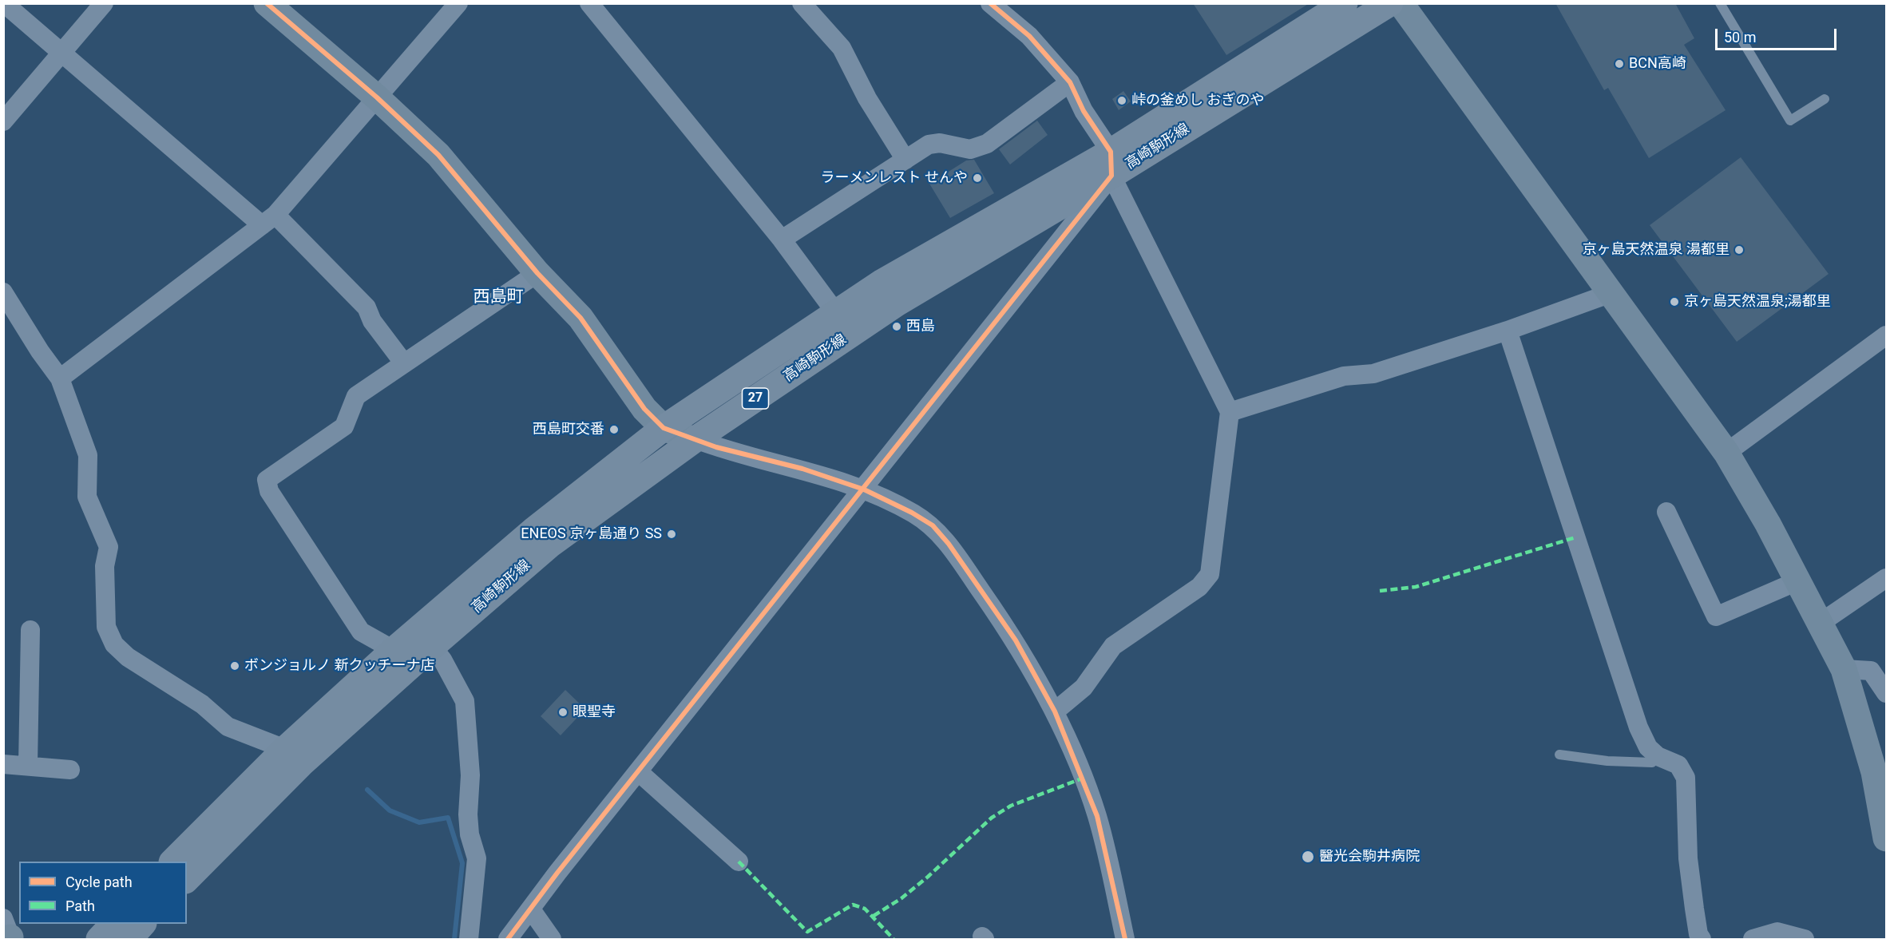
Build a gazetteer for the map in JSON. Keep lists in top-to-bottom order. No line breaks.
{"streets":{"main road":["高崎駒形線","27"]},"districts":["西島町"],"places":["BCN高崎","峠の釜めし おぎのや","ラーメンレスト せんや","京ヶ島天然温泉 湯都里","京ヶ島天然温泉;湯都里","西島","西島町交番","ENEOS 京ヶ島通り SS","ボンジョルノ 新クッチーナ店","眼聖寺","醫光会駒井病院"],"legend":["Cycle path","Path"],"scale_bar":"50 m"}
